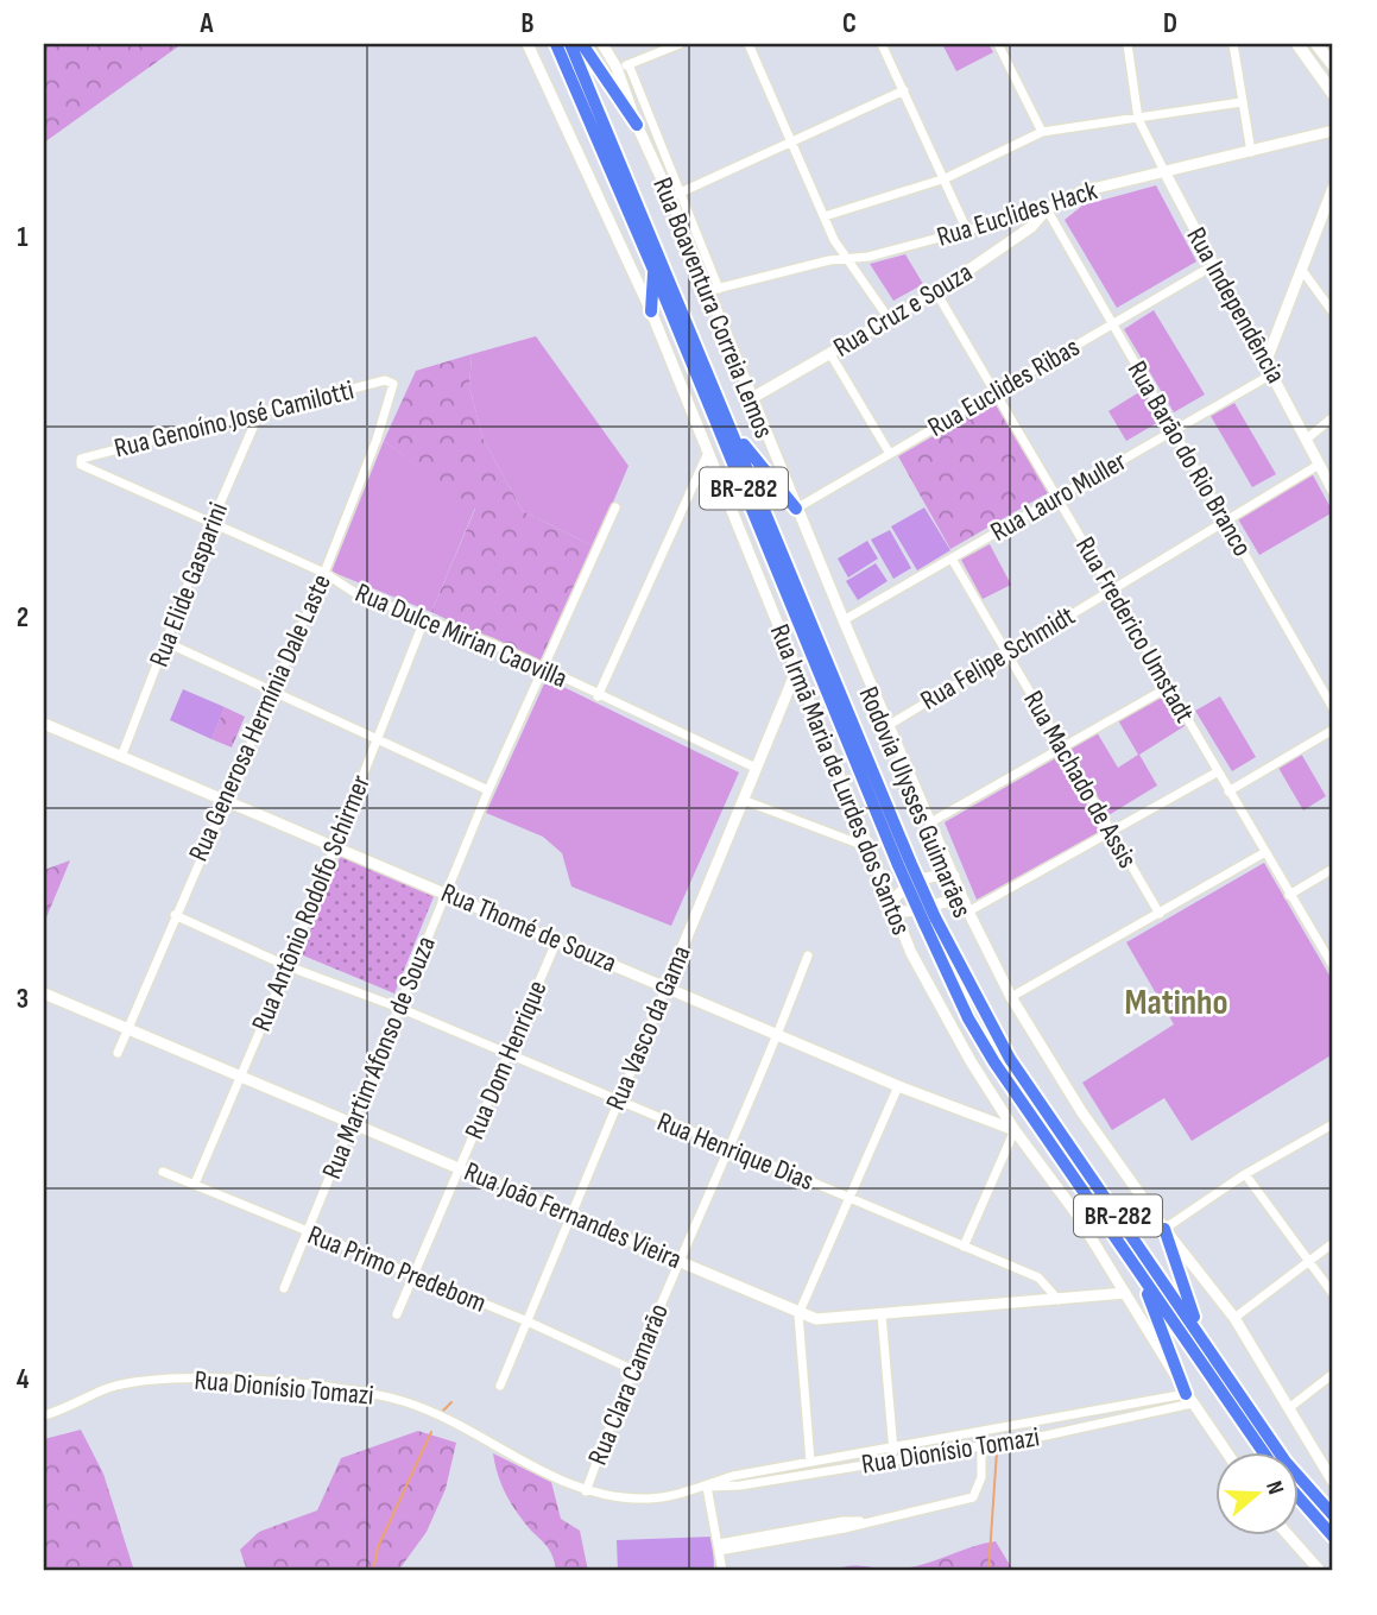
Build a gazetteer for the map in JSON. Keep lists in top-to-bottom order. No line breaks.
{"streets":{"highway":["BR-282","Rodovia Ulysses Guimarães"],"street":["Rua Euclides Hack","Rua Independência","Rua Boaventura Correia Lemos","Rua Cruz e Souza","Rua Euclides Ribas","Rua Genoíno José Camilotti","Rua Barão do Rio Branco","Rua Lauro Muller","Rua Elide Gasparini","Rua Frederico Umstadt","Rua Dulce Mirian Caovilla","Rua Felipe Schmidt","Rua Generosa Hermínia Dale Laste","Rua Irmã Maria de Lurdes dos Santos","Rua Machado de Assis","Rua Antônio Rodolfo Schirmer","Rua Thomé de Souza","Rua Vasco da Gama","Rua Martim Afonso de Souza","Rua Dom Henrique","Rua Henrique Dias","Rua João Fernandes Vieira","Rua Primo Predebom","Rua Clara Camarão","Rua Dionísio Tomazi"]},"crossings":[["Rua Euclides Hack","Rua Independência"],["Rua Euclides Hack","Rua Boaventura Correia Lemos"],["Rua Euclides Hack","Rua Cruz e Souza"],["Rua Euclides Hack","Rua Barão do Rio Branco"],["Rua Independência","Rua Euclides Ribas"],["Rua Independência","Rua Lauro Muller"],["Rua Independência","Rua Felipe Schmidt"],["Rua Boaventura Correia Lemos","Rua Cruz e Souza"],["Rua Boaventura Correia Lemos","Rua Euclides Ribas"],["Rua Boaventura Correia Lemos","Rua Lauro Muller"],["Rua Boaventura Correia Lemos","Rua Felipe Schmidt"],["Rua Cruz e Souza","Rua Barão do Rio Branco"],["Rua Cruz e Souza","Rua Frederico Umstadt"],["Rua Euclides Ribas","Rua Barão do Rio Branco"],["Rua Euclides Ribas","Rua Frederico Umstadt"],["Rua Genoíno José Camilotti","Rua Elide Gasparini"],["Rua Genoíno José Camilotti","Rua Dulce Mirian Caovilla"],["Rua Genoíno José Camilotti","Rua Generosa Hermínia Dale Laste"],["Rua Barão do Rio Branco","Rua Lauro Muller"],["Rua Barão do Rio Branco","Rua Felipe Schmidt"],["Rua Lauro Muller","Rua Frederico Umstadt"],["Rua Lauro Muller","Rua Machado de Assis"],["Rua Elide Gasparini","Rua Dulce Mirian Caovilla"],["Rua Elide Gasparini","Rua Thomé de Souza"],["Rua Frederico Umstadt","Rua Felipe Schmidt"],["Rua Dulce Mirian Caovilla","Rua Generosa Hermínia Dale Laste"],["Rua Dulce Mirian Caovilla","Rua Antônio Rodolfo Schirmer"],["Rua Dulce Mirian Caovilla","Rua Vasco da Gama"],["Rua Dulce Mirian Caovilla","Rua Martim Afonso de Souza"],["Rua Felipe Schmidt","Rua Machado de Assis"],["Rua Generosa Hermínia Dale Laste","Rua Thomé de Souza"],["Rua Generosa Hermínia Dale Laste","Rua Henrique Dias"],["Rua Generosa Hermínia Dale Laste","Rua João Fernandes Vieira"],["Rua Irmã Maria de Lurdes dos Santos","Rua Thomé de Souza"],["Rua Irmã Maria de Lurdes dos Santos","Rua Vasco da Gama"],["Rua Irmã Maria de Lurdes dos Santos","Rua João Fernandes Vieira"],["Rua Irmã Maria de Lurdes dos Santos","Rua Dionísio Tomazi"],["Rua Antônio Rodolfo Schirmer","Rua Thomé de Souza"],["Rua Antônio Rodolfo Schirmer","Rua Henrique Dias"],["Rua Antônio Rodolfo Schirmer","Rua João Fernandes Vieira"],["Rua Antônio Rodolfo Schirmer","Rua Primo Predebom"],["Rua Thomé de Souza","Rua Vasco da Gama"],["Rua Thomé de Souza","Rua Martim Afonso de Souza"],["Rua Thomé de Souza","Rua Dom Henrique"],["Rua Thomé de Souza","Rua Clara Camarão"],["Rua Vasco da Gama","Rua Henrique Dias"],["Rua Vasco da Gama","Rua João Fernandes Vieira"],["Rua Vasco da Gama","Rua Primo Predebom"],["Rua Martim Afonso de Souza","Rua Henrique Dias"],["Rua Martim Afonso de Souza","Rua João Fernandes Vieira"],["Rua Martim Afonso de Souza","Rua Primo Predebom"],["Rua Dom Henrique","Rua Henrique Dias"],["Rua Dom Henrique","Rua João Fernandes Vieira"],["Rua Dom Henrique","Rua Primo Predebom"],["Rua Henrique Dias","Rua João Fernandes Vieira"],["Rua Henrique Dias","Rua Clara Camarão"],["Rua João Fernandes Vieira","Rua Clara Camarão"],["Rua Primo Predebom","Rua Clara Camarão"],["Rua Clara Camarão","Rua Dionísio Tomazi"]],"districts":["Matinho"],"north":"right","grid":{"columns":["A","B","C","D"],"rows":["1","2","3","4"]}}
